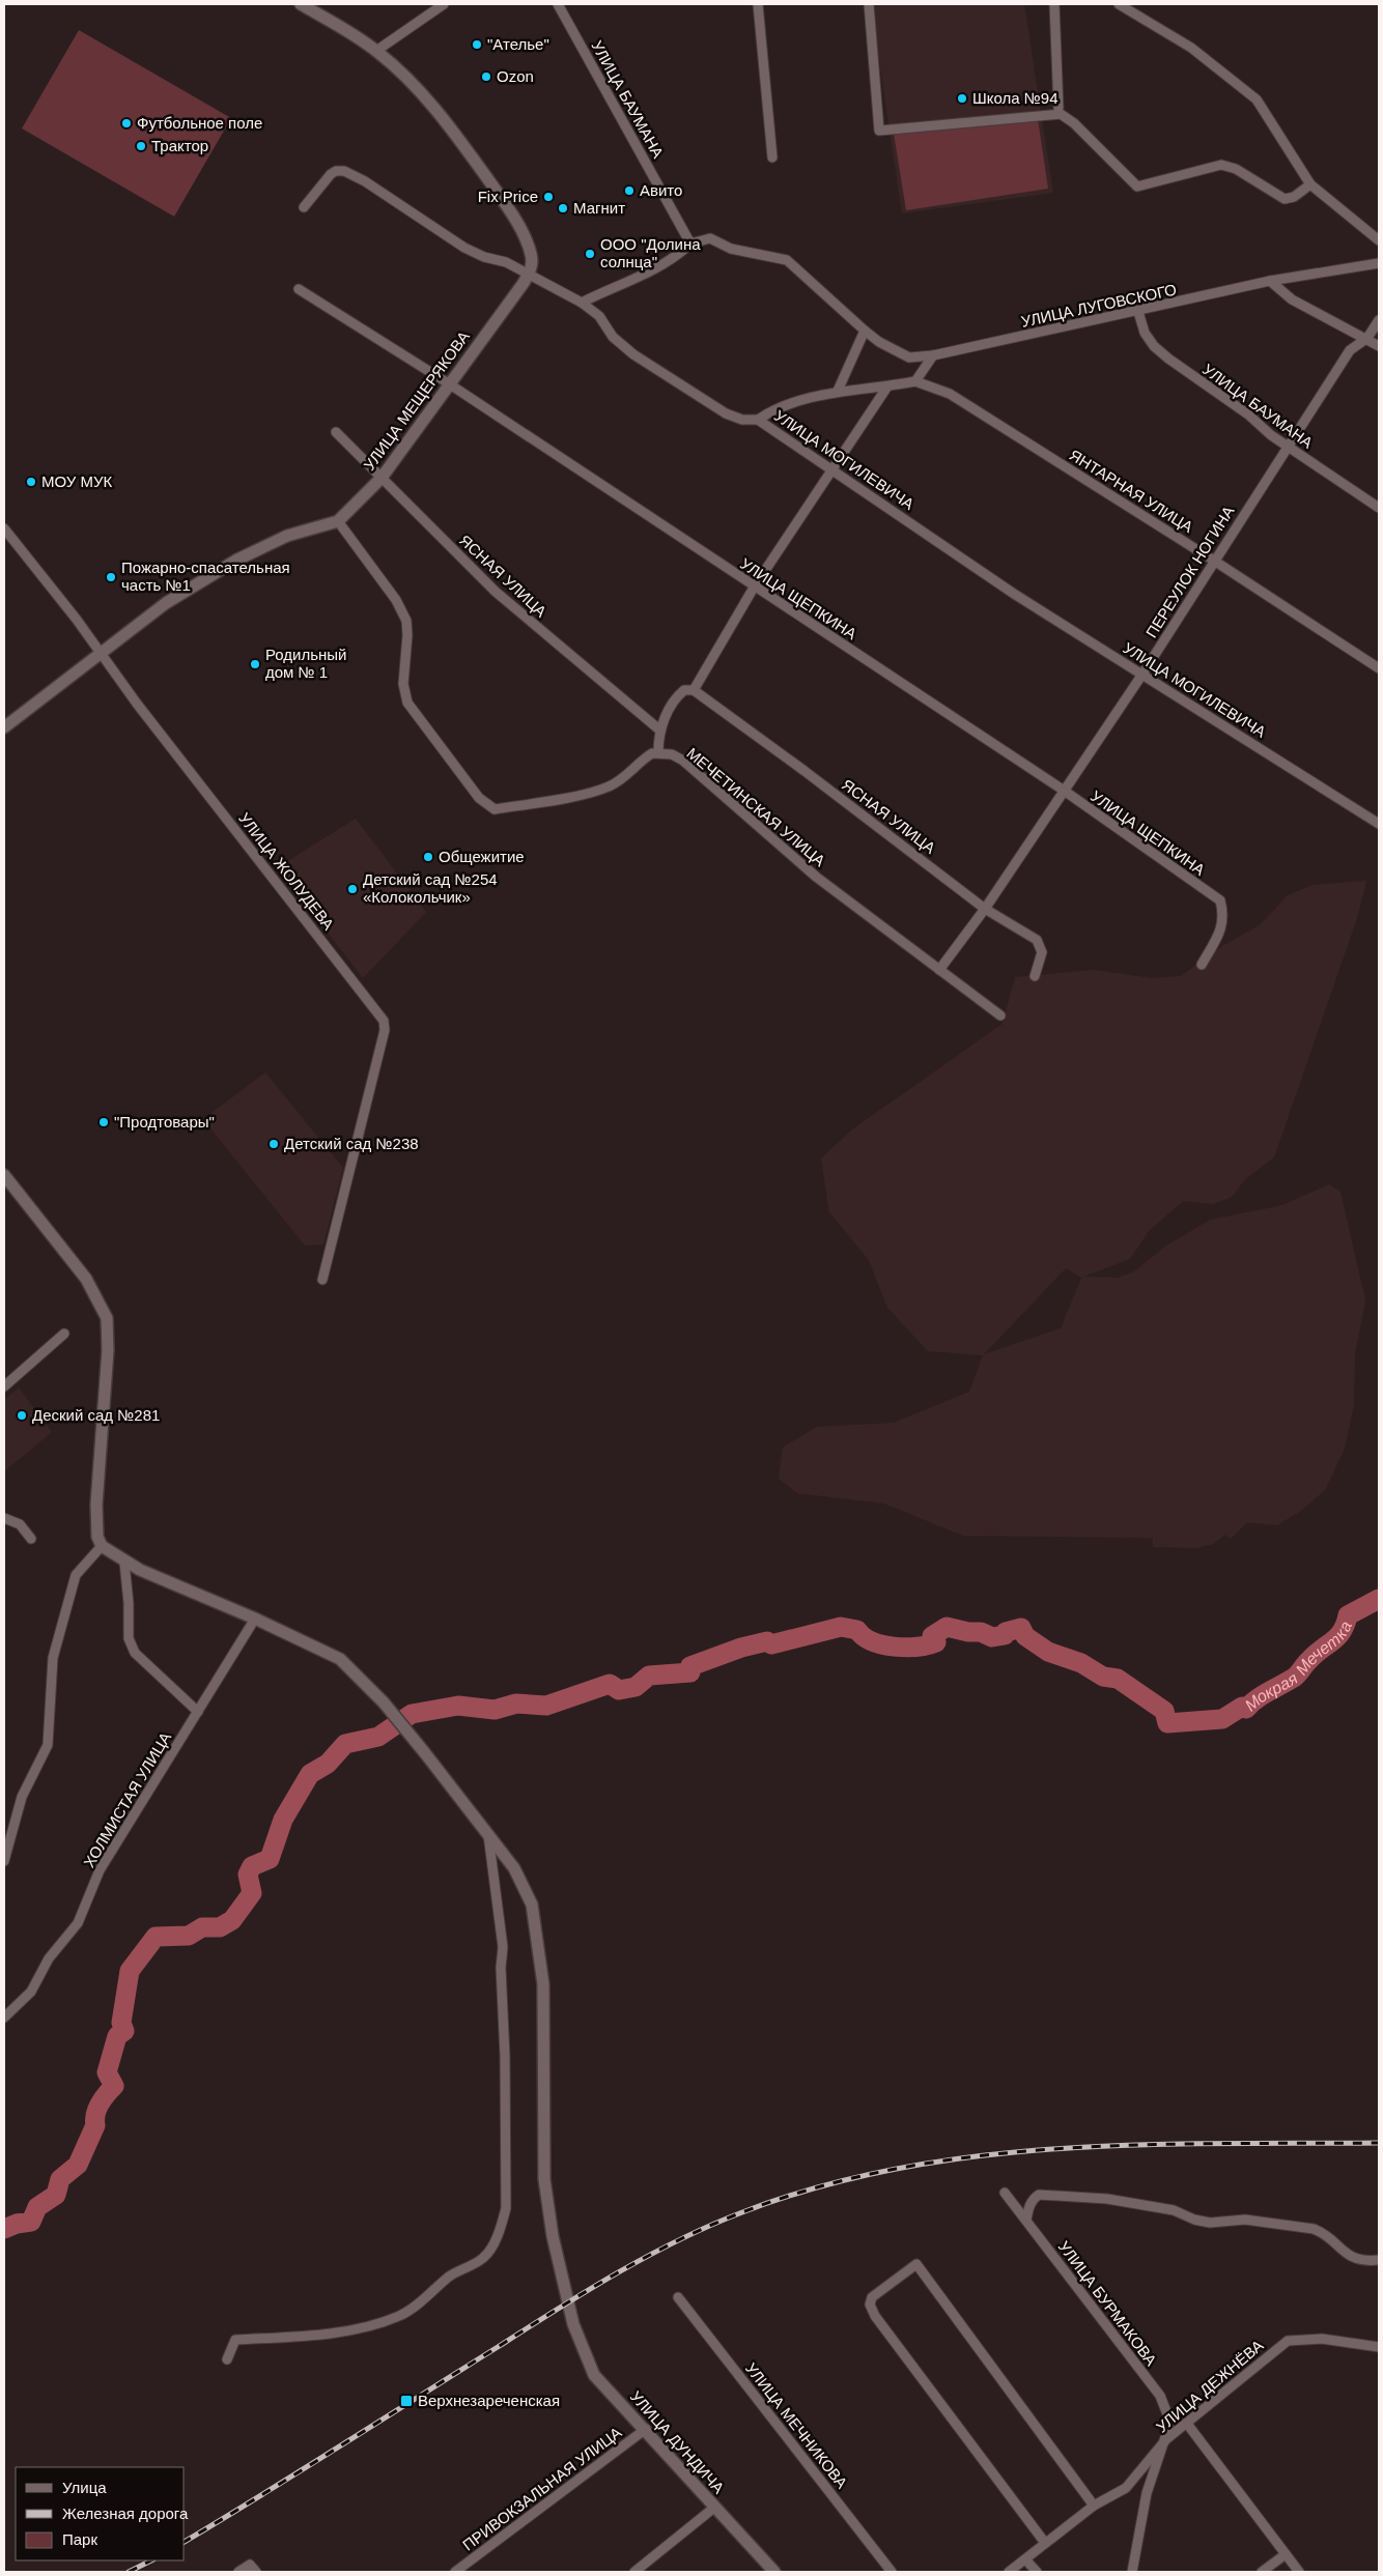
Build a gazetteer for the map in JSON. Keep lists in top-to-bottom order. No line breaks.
{"streets":{"street":["УЛИЦА БАУМАНА","УЛИЦА ЛУГОВСКОГО","УЛИЦА МЕЩЕРЯКОВА","УЛИЦА МОГИЛЕВИЧА","ЯНТАРНАЯ УЛИЦА","ПЕРЕУЛОК НОГИНА","ЯСНАЯ УЛИЦА","УЛИЦА ЩЕПКИНА","МЕЧЕТИНСКАЯ УЛИЦА","УЛИЦА ЖОЛУДЕВА","ХОЛМИСТАЯ УЛИЦА","УЛИЦА БУРМАКОВА","УЛИЦА ДЕЖНЁВА","УЛИЦА МЕЧНИКОВА","УЛИЦА ДУНДИЧА","ПРИВОКЗАЛЬНАЯ УЛИЦА"]},"crossings":[["УЛИЦА БАУМАНА","УЛИЦА ЛУГОВСКОГО"],["УЛИЦА БАУМАНА","ПЕРЕУЛОК НОГИНА"],["УЛИЦА МЕЩЕРЯКОВА","УЛИЦА МОГИЛЕВИЧА"],["УЛИЦА МЕЩЕРЯКОВА","ЯСНАЯ УЛИЦА"],["УЛИЦА МЕЩЕРЯКОВА","УЛИЦА ЩЕПКИНА"],["УЛИЦА МЕЩЕРЯКОВА","УЛИЦА ЖОЛУДЕВА"],["УЛИЦА МОГИЛЕВИЧА","ПЕРЕУЛОК НОГИНА"],["ЯНТАРНАЯ УЛИЦА","ПЕРЕУЛОК НОГИНА"],["ПЕРЕУЛОК НОГИНА","ЯСНАЯ УЛИЦА"],["ПЕРЕУЛОК НОГИНА","УЛИЦА ЩЕПКИНА"],["ПЕРЕУЛОК НОГИНА","МЕЧЕТИНСКАЯ УЛИЦА"],["ХОЛМИСТАЯ УЛИЦА","УЛИЦА ДУНДИЧА"],["УЛИЦА БУРМАКОВА","УЛИЦА ДЕЖНЁВА"],["УЛИЦА ДУНДИЧА","ПРИВОКЗАЛЬНАЯ УЛИЦА"]],"water":["Мокрая Мечетка"],"places":{"other":["\"Ателье\"","Ozon","Школа №94","Футбольное поле","Трактор","Авито","Fix Price","Магнит","ООО \"Долина солнца\"","МОУ МУК","Пожарно-спасательная часть №1","Родильный дом № 1","Общежитие","Детский сад №254 «Колокольчик»","\"Продтовары\"","Детский сад №238","Деский сад №281"],"transit":["Верхнезареченская"]},"legend":["Улица","Железная дорога","Парк"]}
